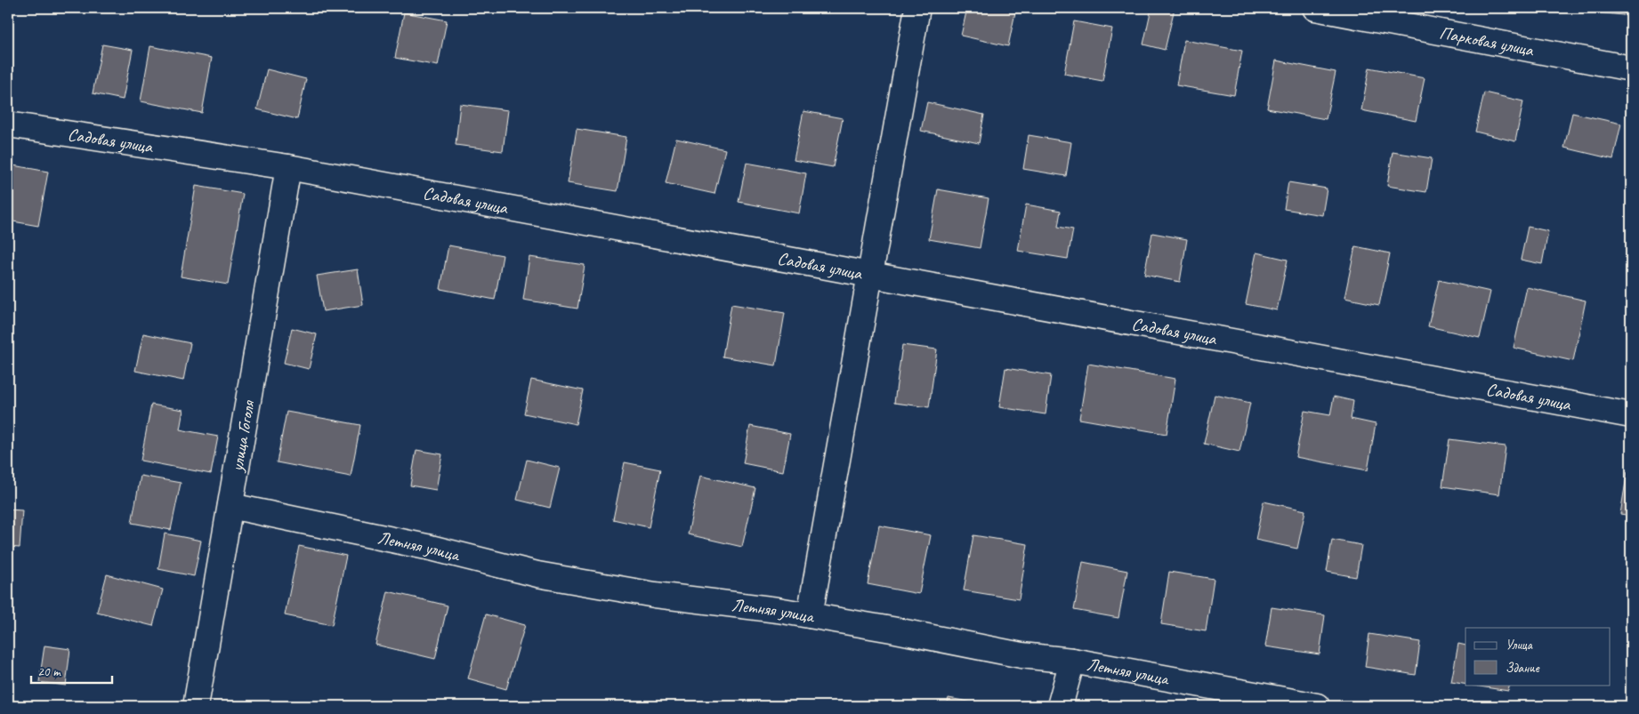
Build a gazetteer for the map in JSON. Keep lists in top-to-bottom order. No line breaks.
{"streets":{"street":["Парковая улица","Садовая улица","улица Гоголя","Летняя улица"]},"crossings":[["Садовая улица","улица Гоголя"],["улица Гоголя","Летняя улица"]],"legend":["Улица","Здание"],"scale_bar":"20 m"}
